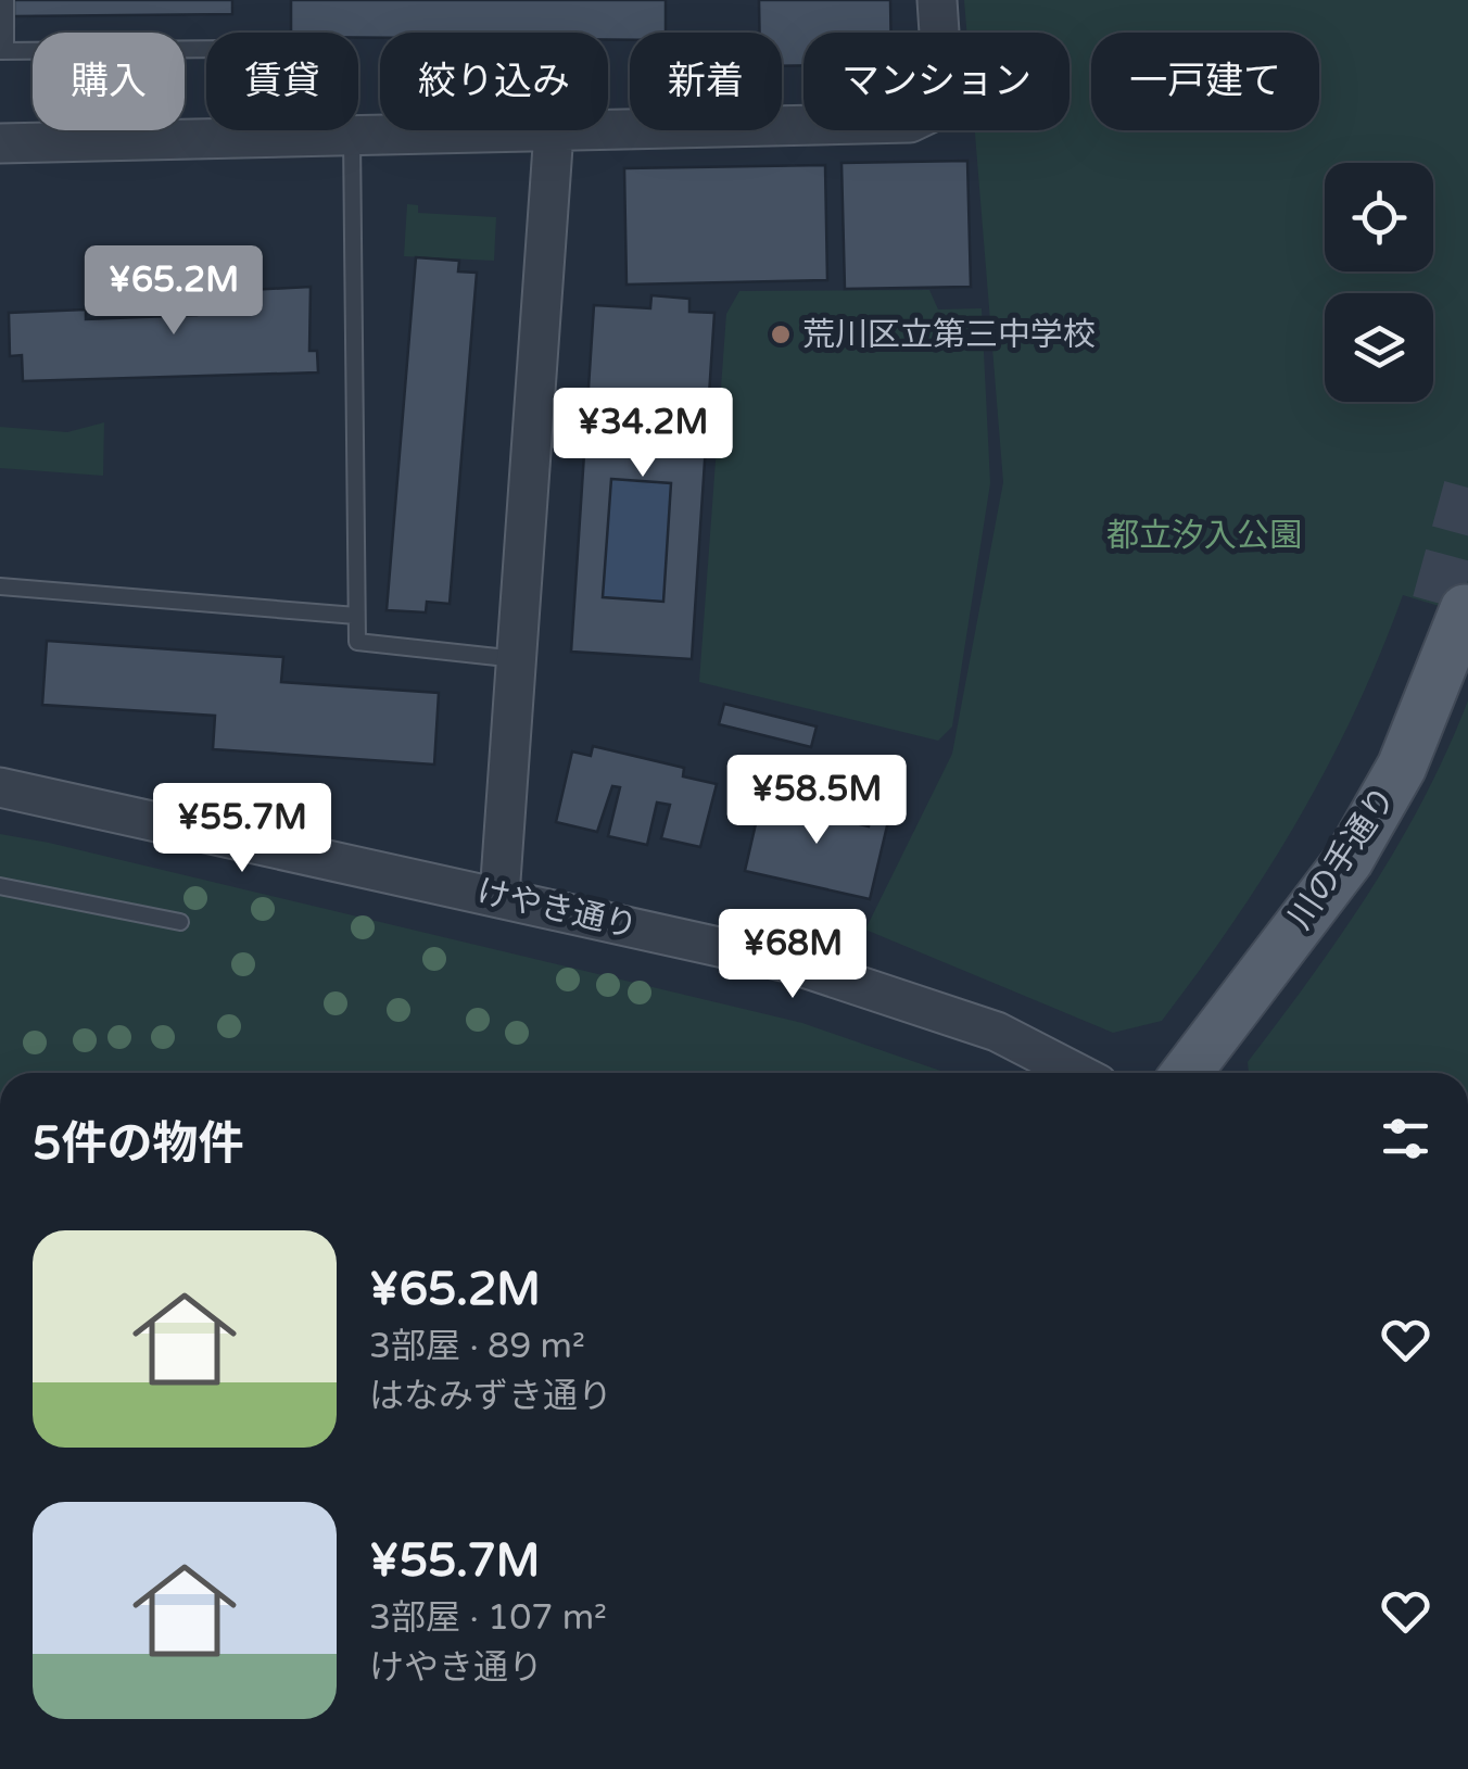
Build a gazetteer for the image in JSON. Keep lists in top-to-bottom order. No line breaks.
{"streets":{"main road":["川の手通り"],"street":["けやき通り"]},"parks":["都立汐入公園"],"places":["荒川区立第三中学校"],"page":{"chip":["購入","賃貸","絞り込み","新着","マンション","一戸建て"],"price":["¥65.2M","¥34.2M","¥58.5M","¥55.7M","¥68M"],"heading":"5件の物件","list":[{"name":"¥65.2M","note":"3部屋 · 89 m² · はなみずき通り"},{"name":"¥55.7M","note":"3部屋 · 107 m² · けやき通り"}]}}
